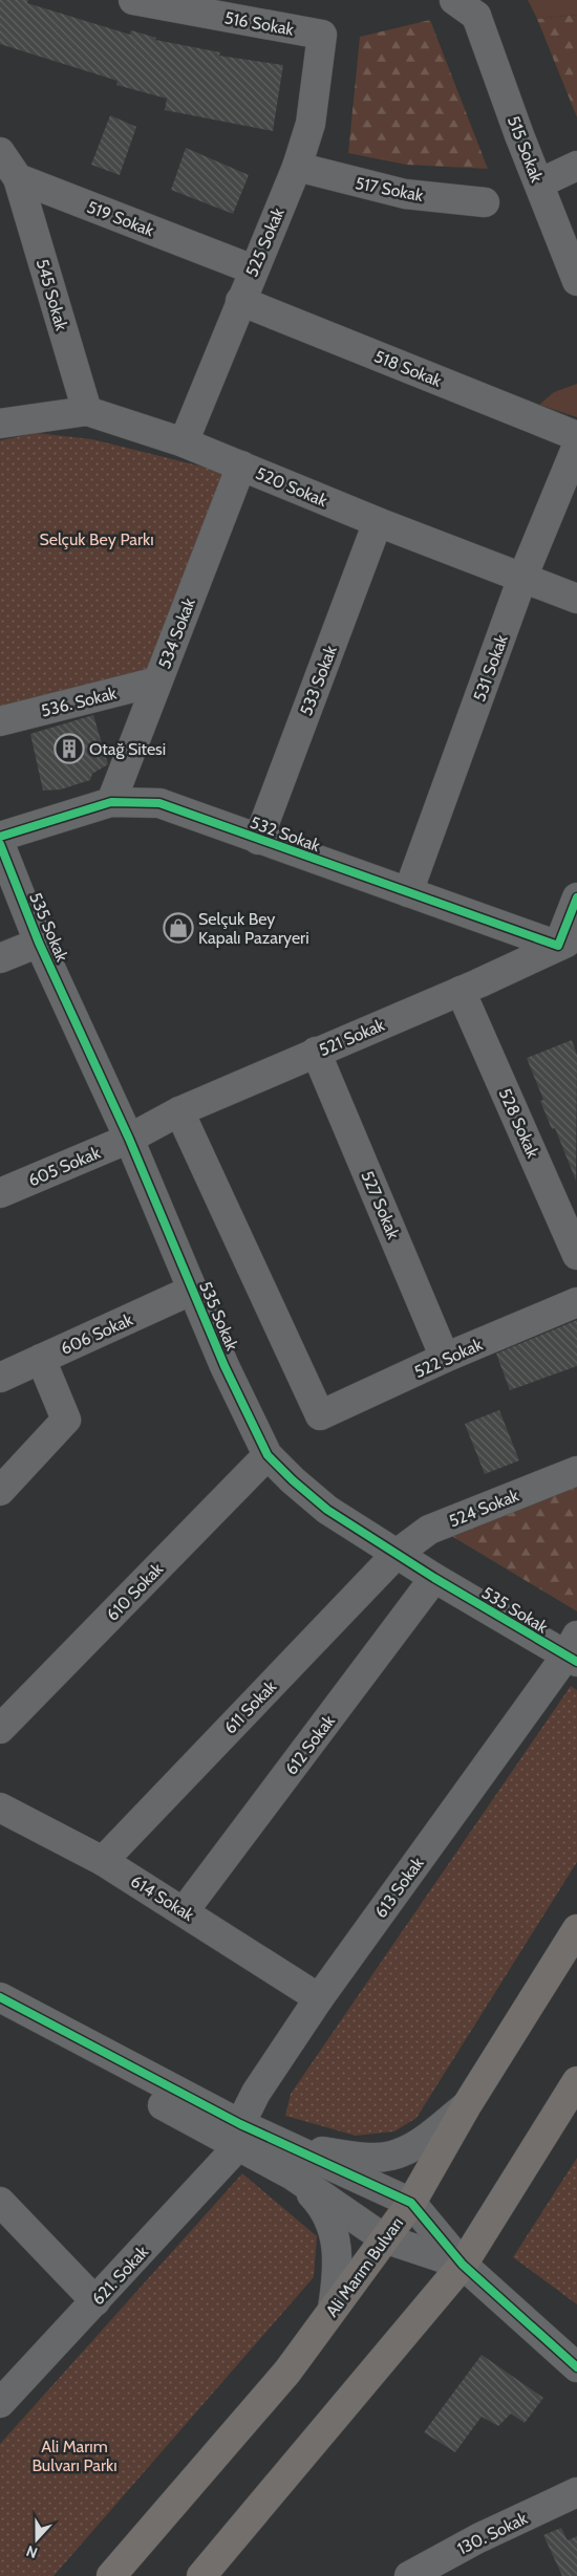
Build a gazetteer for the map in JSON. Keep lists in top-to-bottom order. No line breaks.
{"streets":{"main road":["Ali Marım Bulvarı"],"street":["516 Sokak","515 Sokak","517 Sokak","519 Sokak","525 Sokak","545 Sokak","518 Sokak","520 Sokak","534 Sokak","531 Sokak","533 Sokak","536. Sokak","532 Sokak","535 Sokak","521 Sokak","528 Sokak","605 Sokak","527 Sokak","606 Sokak","522 Sokak","524 Sokak","610 Sokak","611 Sokak","612 Sokak","613 Sokak","614 Sokak","621. Sokak","130. Sokak"]},"crossings":[["516 Sokak","525 Sokak"],["517 Sokak","525 Sokak"],["519 Sokak","525 Sokak"],["519 Sokak","545 Sokak"],["525 Sokak","518 Sokak"],["525 Sokak","520 Sokak"],["545 Sokak","520 Sokak"],["520 Sokak","534 Sokak"],["520 Sokak","531 Sokak"],["520 Sokak","533 Sokak"],["534 Sokak","536. Sokak"],["534 Sokak","532 Sokak"],["531 Sokak","532 Sokak"],["533 Sokak","532 Sokak"],["532 Sokak","521 Sokak"],["535 Sokak","521 Sokak"],["535 Sokak","605 Sokak"],["535 Sokak","606 Sokak"],["535 Sokak","524 Sokak"],["535 Sokak","610 Sokak"],["535 Sokak","611 Sokak"],["535 Sokak","612 Sokak"],["535 Sokak","613 Sokak"],["521 Sokak","528 Sokak"],["521 Sokak","605 Sokak"],["521 Sokak","527 Sokak"],["521 Sokak","522 Sokak"],["527 Sokak","522 Sokak"],["524 Sokak","611 Sokak"],["611 Sokak","614 Sokak"],["612 Sokak","614 Sokak"],["613 Sokak","614 Sokak"],["613 Sokak","621. Sokak"]],"parks":["Selçuk Bey Parkı","Ali Marım Bulvarı Parkı"],"places":{"building":["Otağ Sitesi"],"shop":["Selçuk Bey Kapalı Pazaryeri"]},"north":"bottom"}
